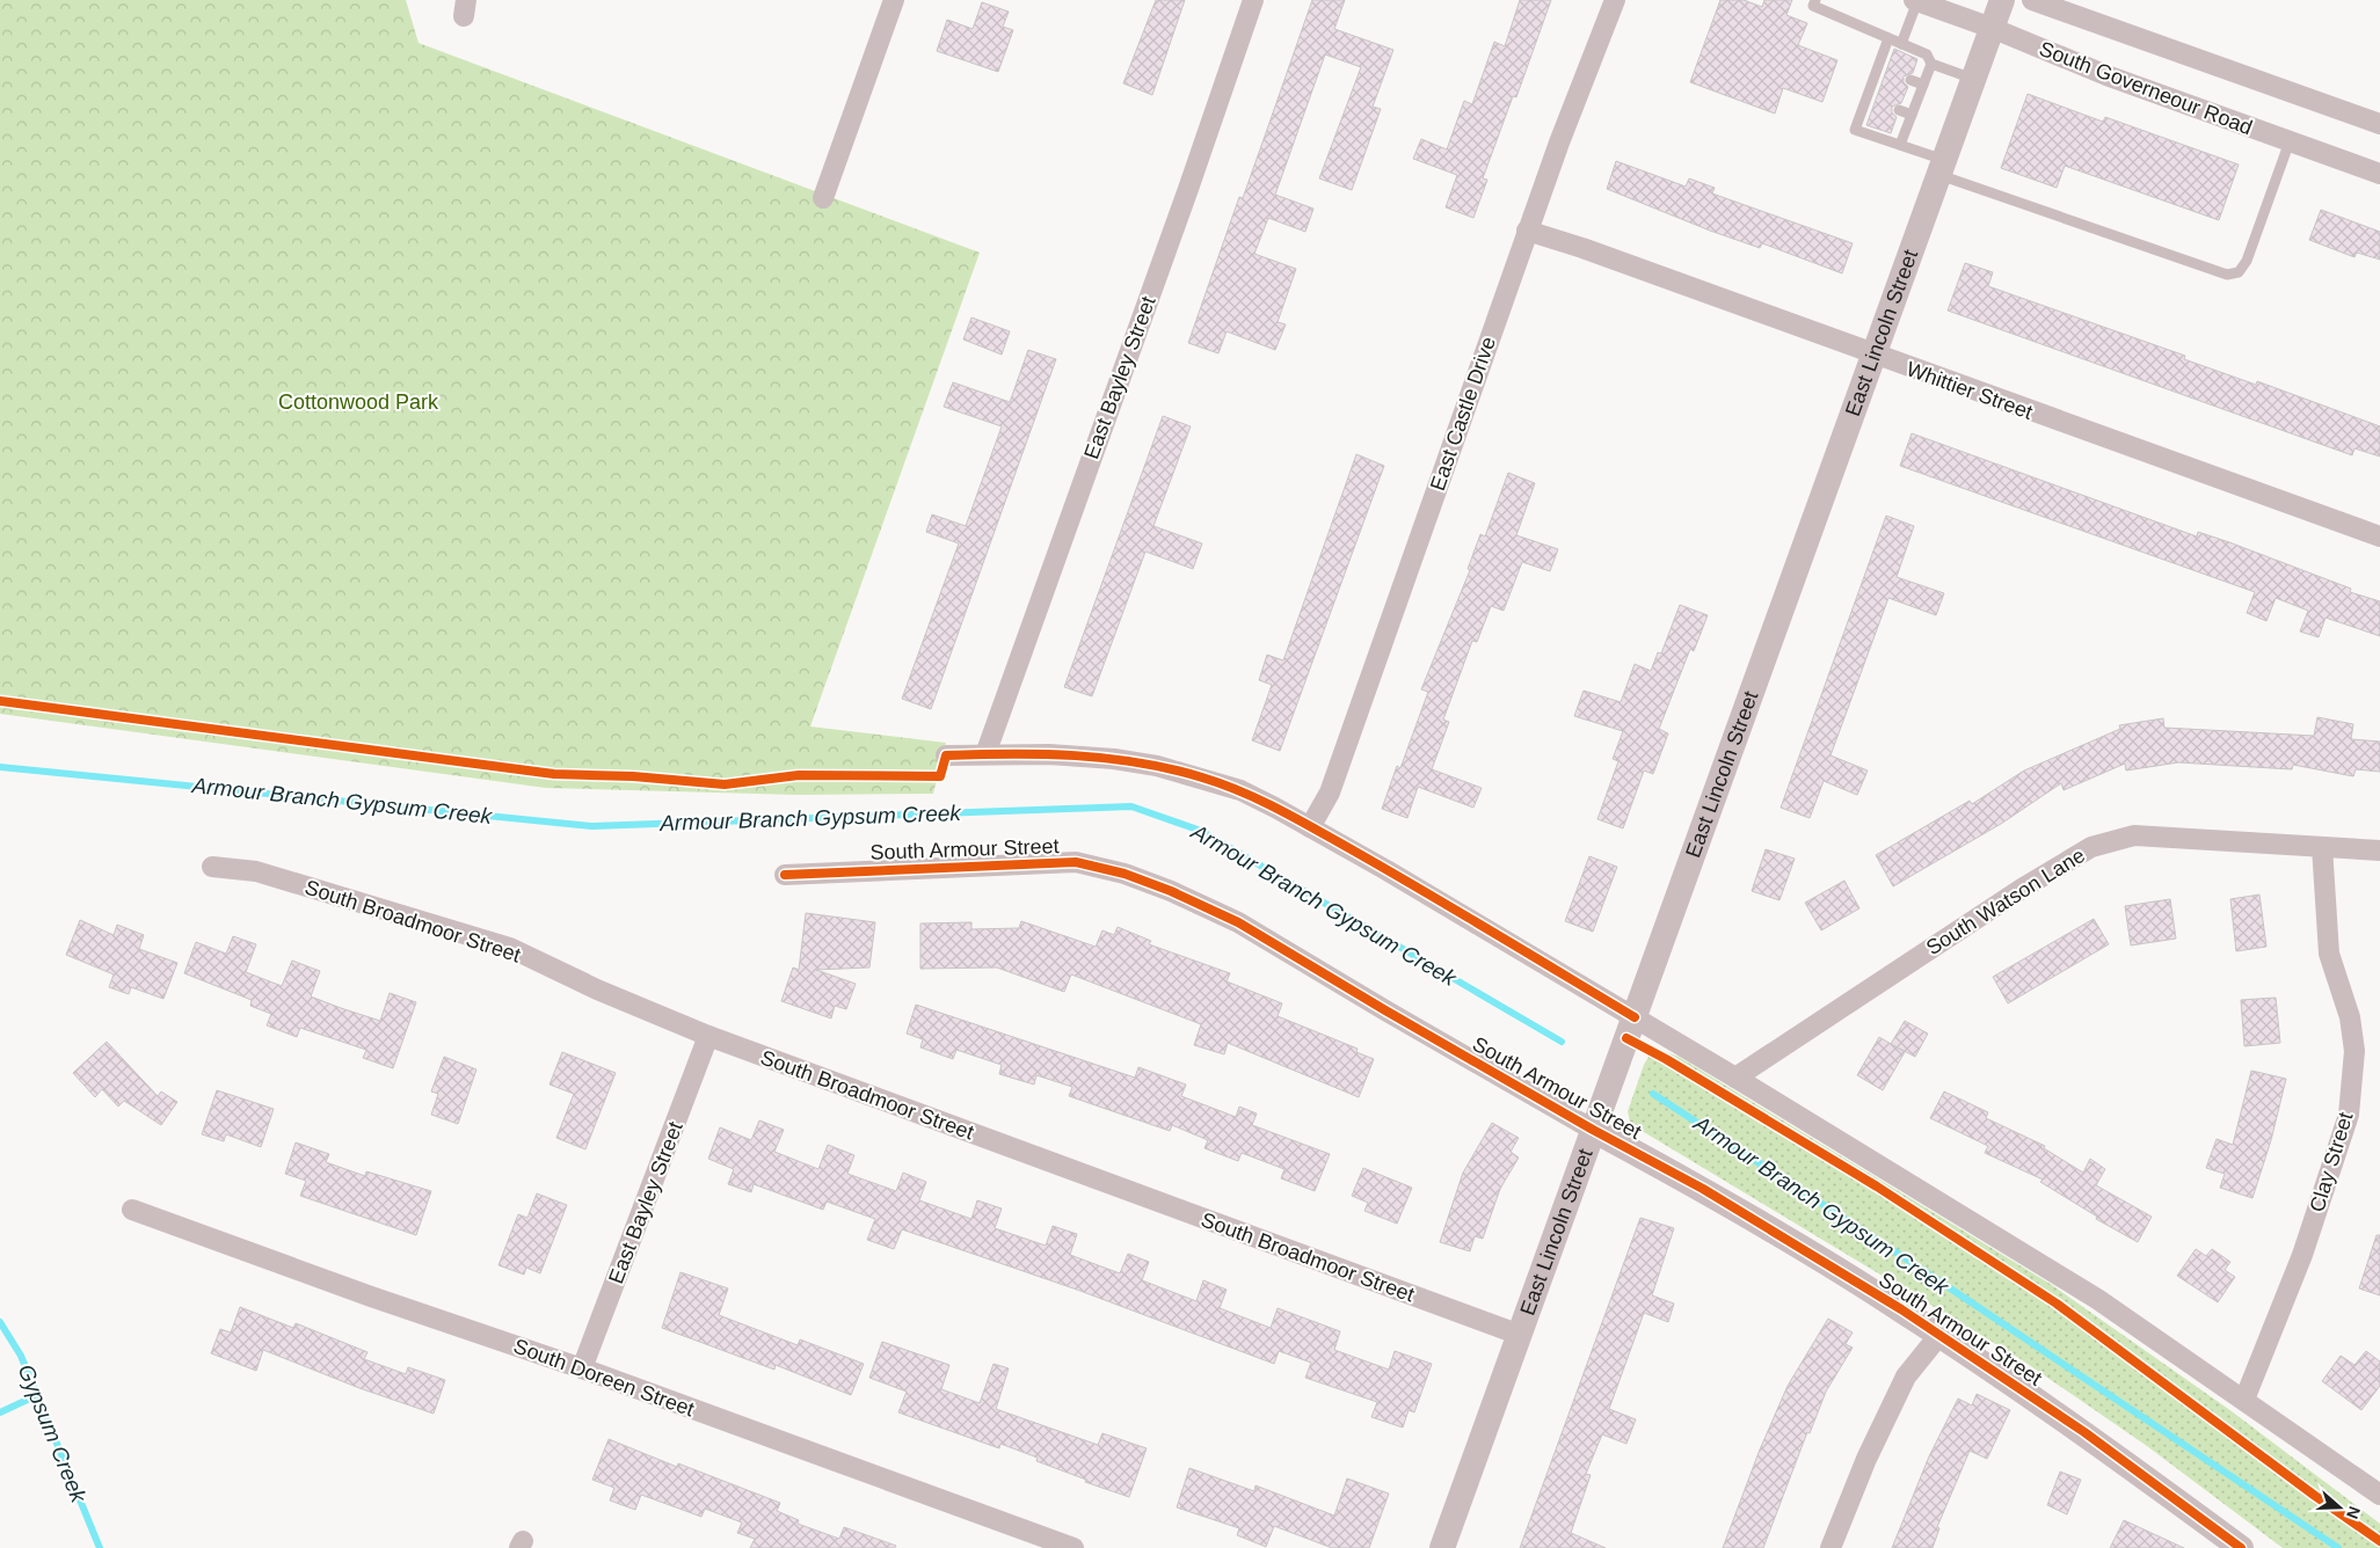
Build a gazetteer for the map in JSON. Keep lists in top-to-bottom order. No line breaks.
{"streets":{"street":["South Governeour Road","East Lincoln Street","East Bayley Street","Whittier Street","East Castle Drive","South Armour Street","South Watson Lane","South Broadmoor Street","Clay Street","South Doreen Street"]},"crossings":[["South Governeour Road","East Lincoln Street"],["East Lincoln Street","Whittier Street"],["East Lincoln Street","South Armour Street"],["East Lincoln Street","South Broadmoor Street"],["East Bayley Street","South Broadmoor Street"],["East Bayley Street","South Doreen Street"],["Whittier Street","East Castle Drive"],["South Watson Lane","Clay Street"]],"water":["Armour Branch Gypsum Creek","Gypsum Creek"],"parks":["Cottonwood Park"],"north":"right"}
